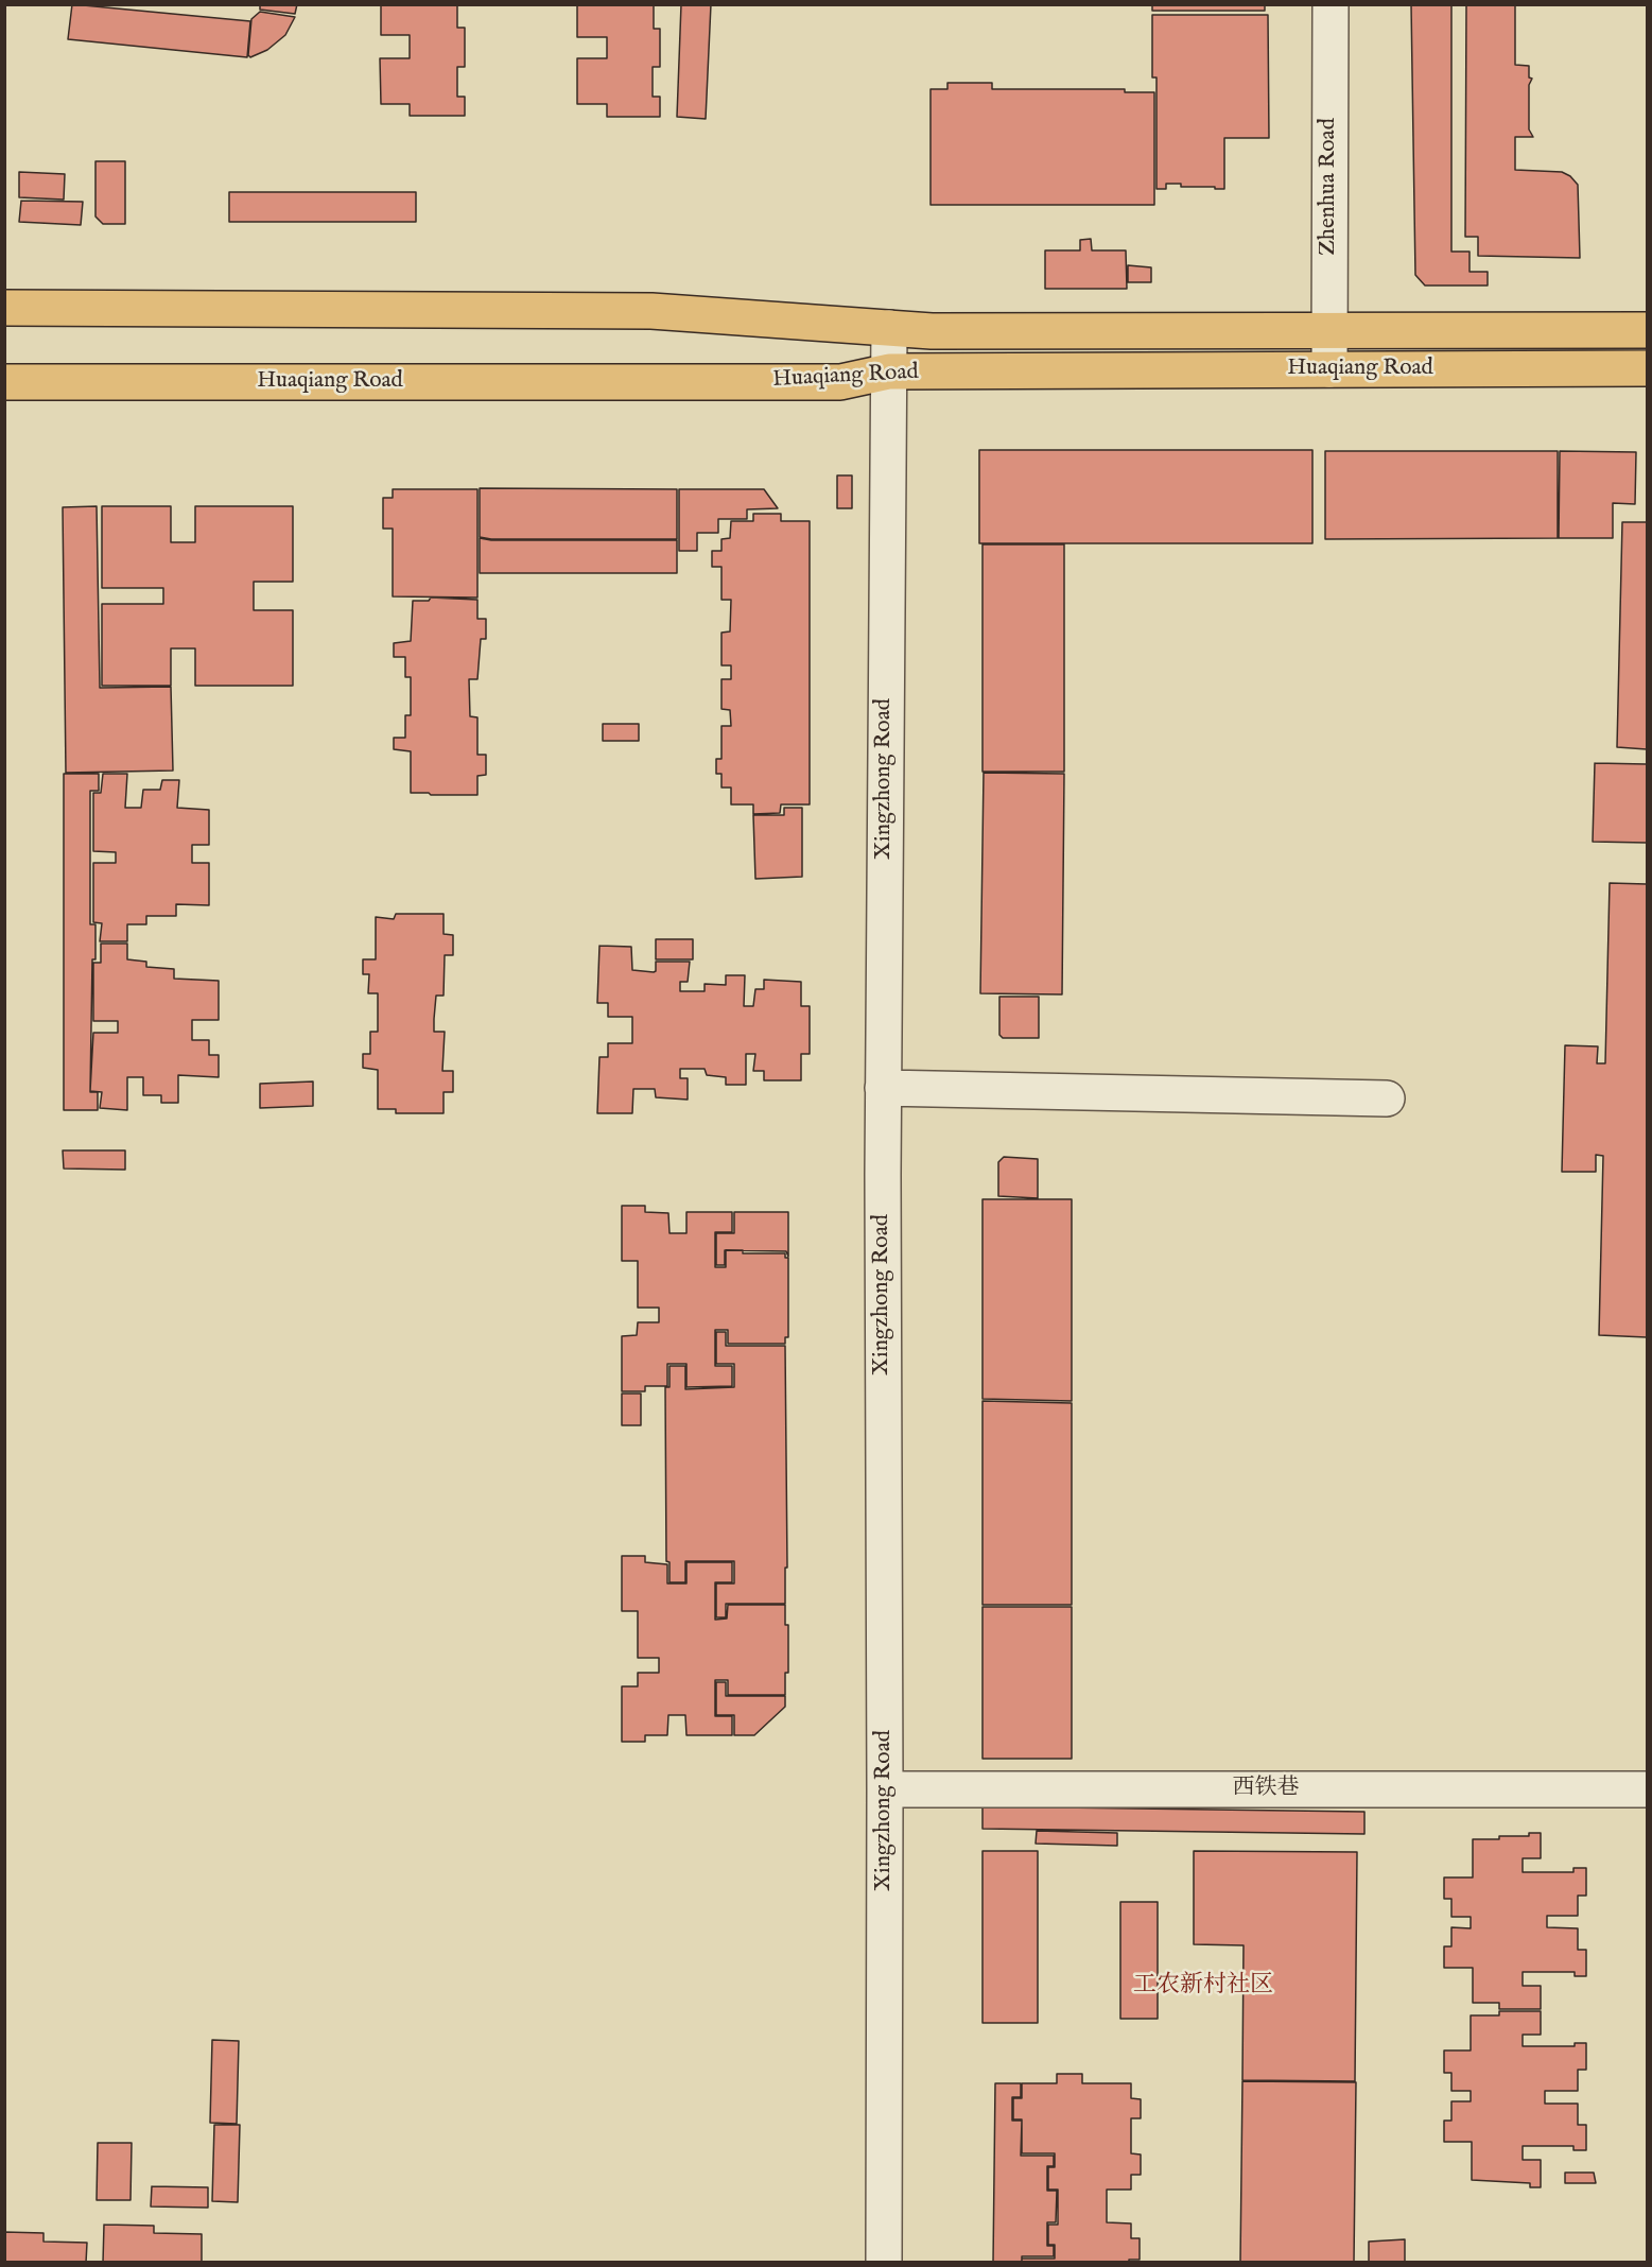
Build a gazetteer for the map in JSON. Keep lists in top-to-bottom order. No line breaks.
{"streets":{"main road":["Huaqiang Road"],"street":["Zhenhua Road","Xingzhong Road","西铁巷"]},"crossings":[["Zhenhua Road","Huaqiang Road"],["Huaqiang Road","Xingzhong Road"],["Xingzhong Road","西铁巷"]],"districts":["工农新村社区"]}
